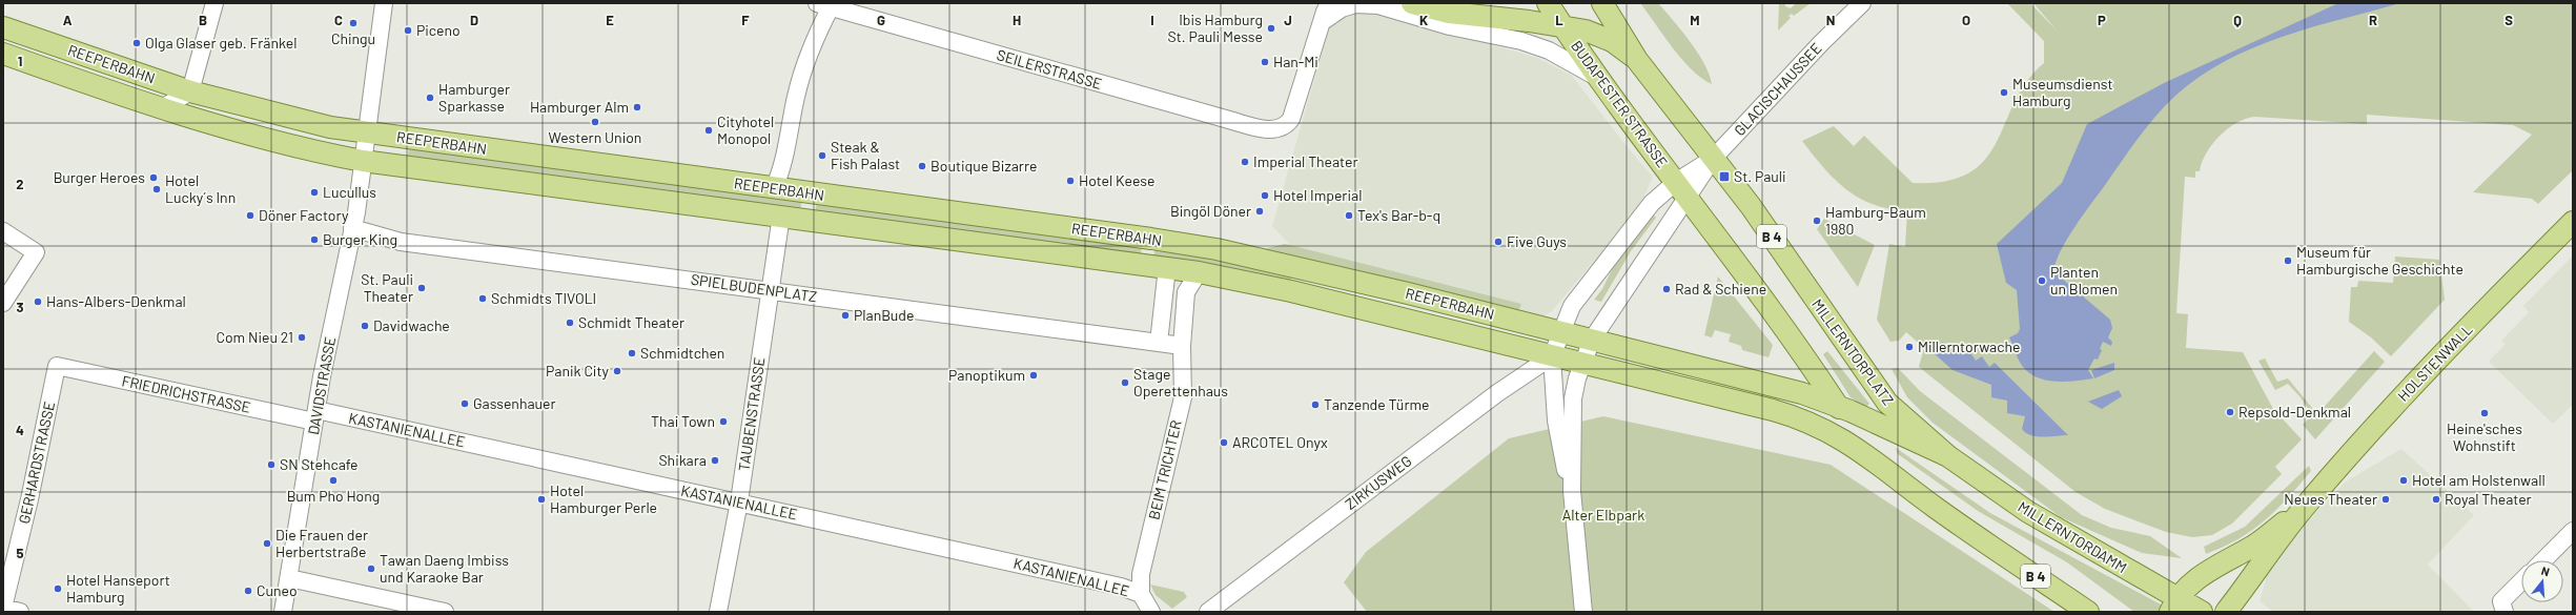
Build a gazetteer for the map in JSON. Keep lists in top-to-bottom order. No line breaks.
{"streets":{"main road":["REEPERBAHN","BUDAPESTER STRASSE","B 4","MILLERNTORPLATZ","HOLSTENWALL","MILLERNTORDAMM"],"street":["SEILERSTRASSE","GLACISCHAUSSEE","SPIELBUDENPLATZ","DAVIDSTRASSE","FRIEDRICHSTRASSE","TAUBENSTRASSE","KASTANIENALLEE","GERHARDSTRASSE","BEIM TRICHTER","ZIRKUSWEG"]},"crossings":[["REEPERBAHN","MILLERNTORPLATZ"],["REEPERBAHN","DAVIDSTRASSE"],["REEPERBAHN","TAUBENSTRASSE"],["REEPERBAHN","BEIM TRICHTER"],["REEPERBAHN","ZIRKUSWEG"],["GLACISCHAUSSEE","BUDAPESTER STRASSE"],["GLACISCHAUSSEE","MILLERNTORPLATZ"],["BUDAPESTER STRASSE","B 4"],["BUDAPESTER STRASSE","MILLERNTORPLATZ"],["B 4","MILLERNTORPLATZ"],["SPIELBUDENPLATZ","DAVIDSTRASSE"],["SPIELBUDENPLATZ","TAUBENSTRASSE"],["MILLERNTORPLATZ","MILLERNTORDAMM"],["HOLSTENWALL","MILLERNTORDAMM"],["DAVIDSTRASSE","FRIEDRICHSTRASSE"],["DAVIDSTRASSE","KASTANIENALLEE"],["FRIEDRICHSTRASSE","KASTANIENALLEE"],["FRIEDRICHSTRASSE","GERHARDSTRASSE"],["TAUBENSTRASSE","KASTANIENALLEE"],["KASTANIENALLEE","BEIM TRICHTER"]],"parks":["Alter Elbpark"],"places":{"other":["Chingu","Ibis Hamburg St. Pauli Messe","Piceno","Olga Glaser geb. Fränkel","Han-Mi","Museumsdienst Hamburg","Hamburger Sparkasse","Hamburger Alm","Western Union","Cityhotel Monopol","Steak & Fish Palast","Imperial Theater","Boutique Bizarre","Burger Heroes","Hotel Keese","Hotel Lucky´s Inn","Lucullus","Hotel Imperial","Bingöl Döner","Döner Factory","Tex's Bar-b-q","Hamburg-Baum 1980","Burger King","Five Guys","Museum für Hamburgische Geschichte","Planten un Blomen","St. Pauli Theater","Rad & Schiene","Schmidts TIVOLI","Hans-Albers-Denkmal","PlanBude","Schmidt Theater","Davidwache","Com Nieu 21","Millerntorwache","Schmidtchen","Panik City","Panoptikum","Stage Operettenhaus","Gassenhauer","Tanzende Türme","Repsold-Denkmal","Heine'sches Wohnstift","Thai Town","ARCOTEL Onyx","Shikara","SN Stehcafe","Bum Pho Hong","Hotel am Holstenwall","Hotel Hamburger Perle","Neues Theater","Royal Theater","Die Frauen der Herbertstraße","Tawan Daeng Imbiss und Karaoke Bar","Hotel Hanseport Hamburg","Cuneo"],"transit":["St. Pauli"]},"north":"top","grid":{"columns":["A","B","C","D","E","F","G","H","I","J","K","L","M","N","O","P","Q","R","S"],"rows":["1","2","3","4","5"]}}
